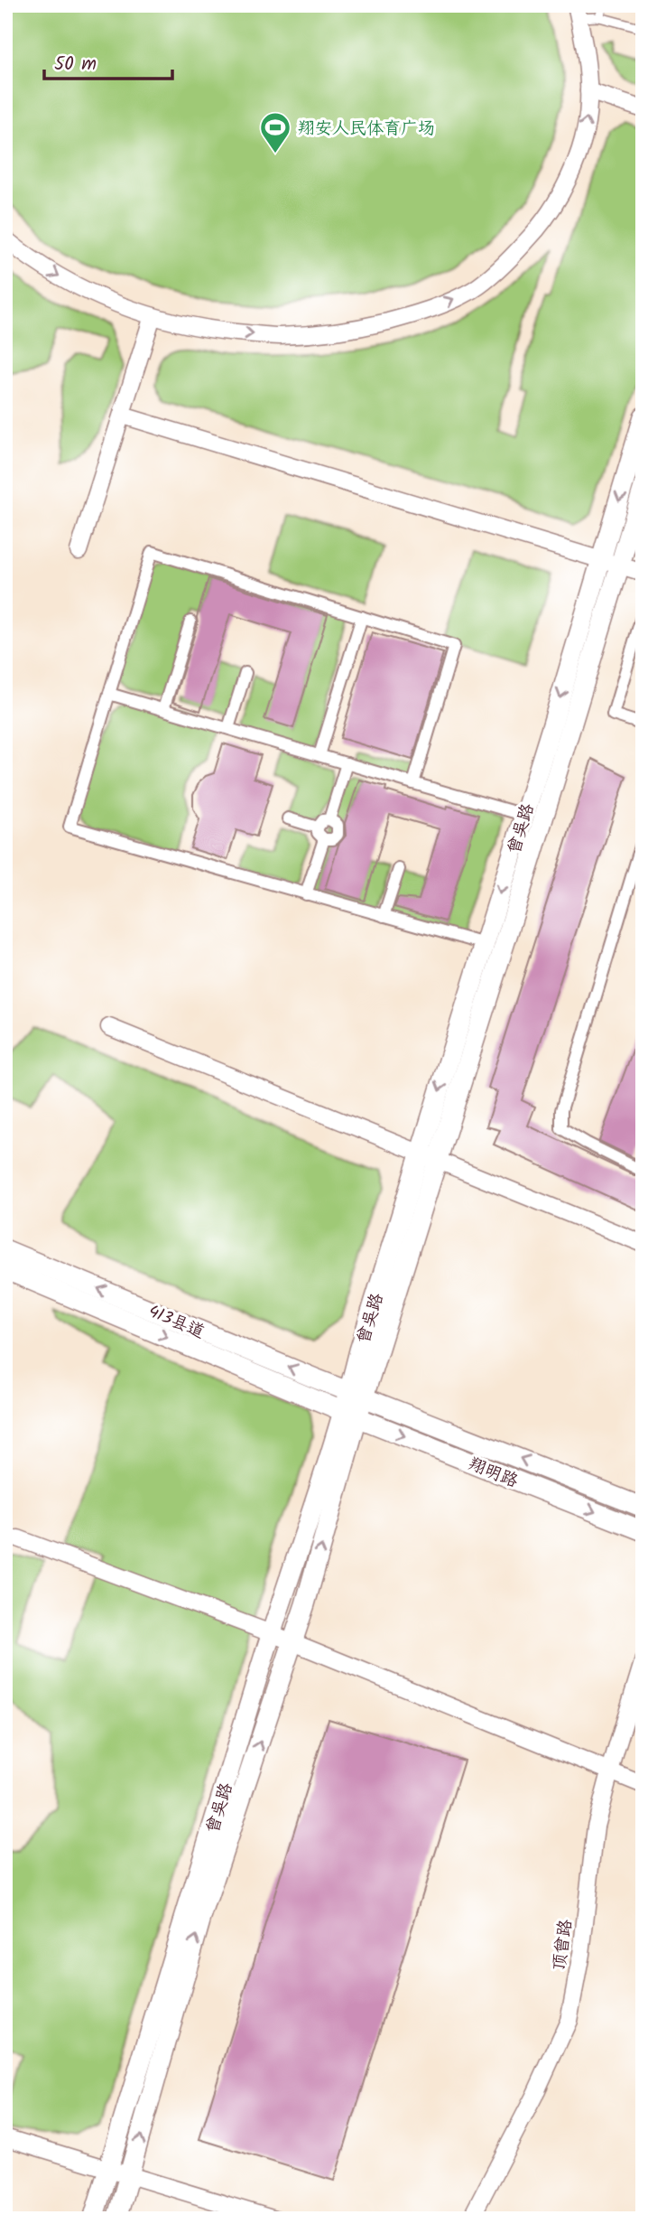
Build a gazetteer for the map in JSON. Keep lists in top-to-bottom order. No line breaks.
{"streets":{"street":["曾吴路","413县道","翔明路","顶曾路"]},"crossings":[["曾吴路","413县道"],["曾吴路","翔明路"],["413县道","翔明路"]],"places":{"sports":["翔安人民体育广场"]},"scale_bar":"50 m"}
